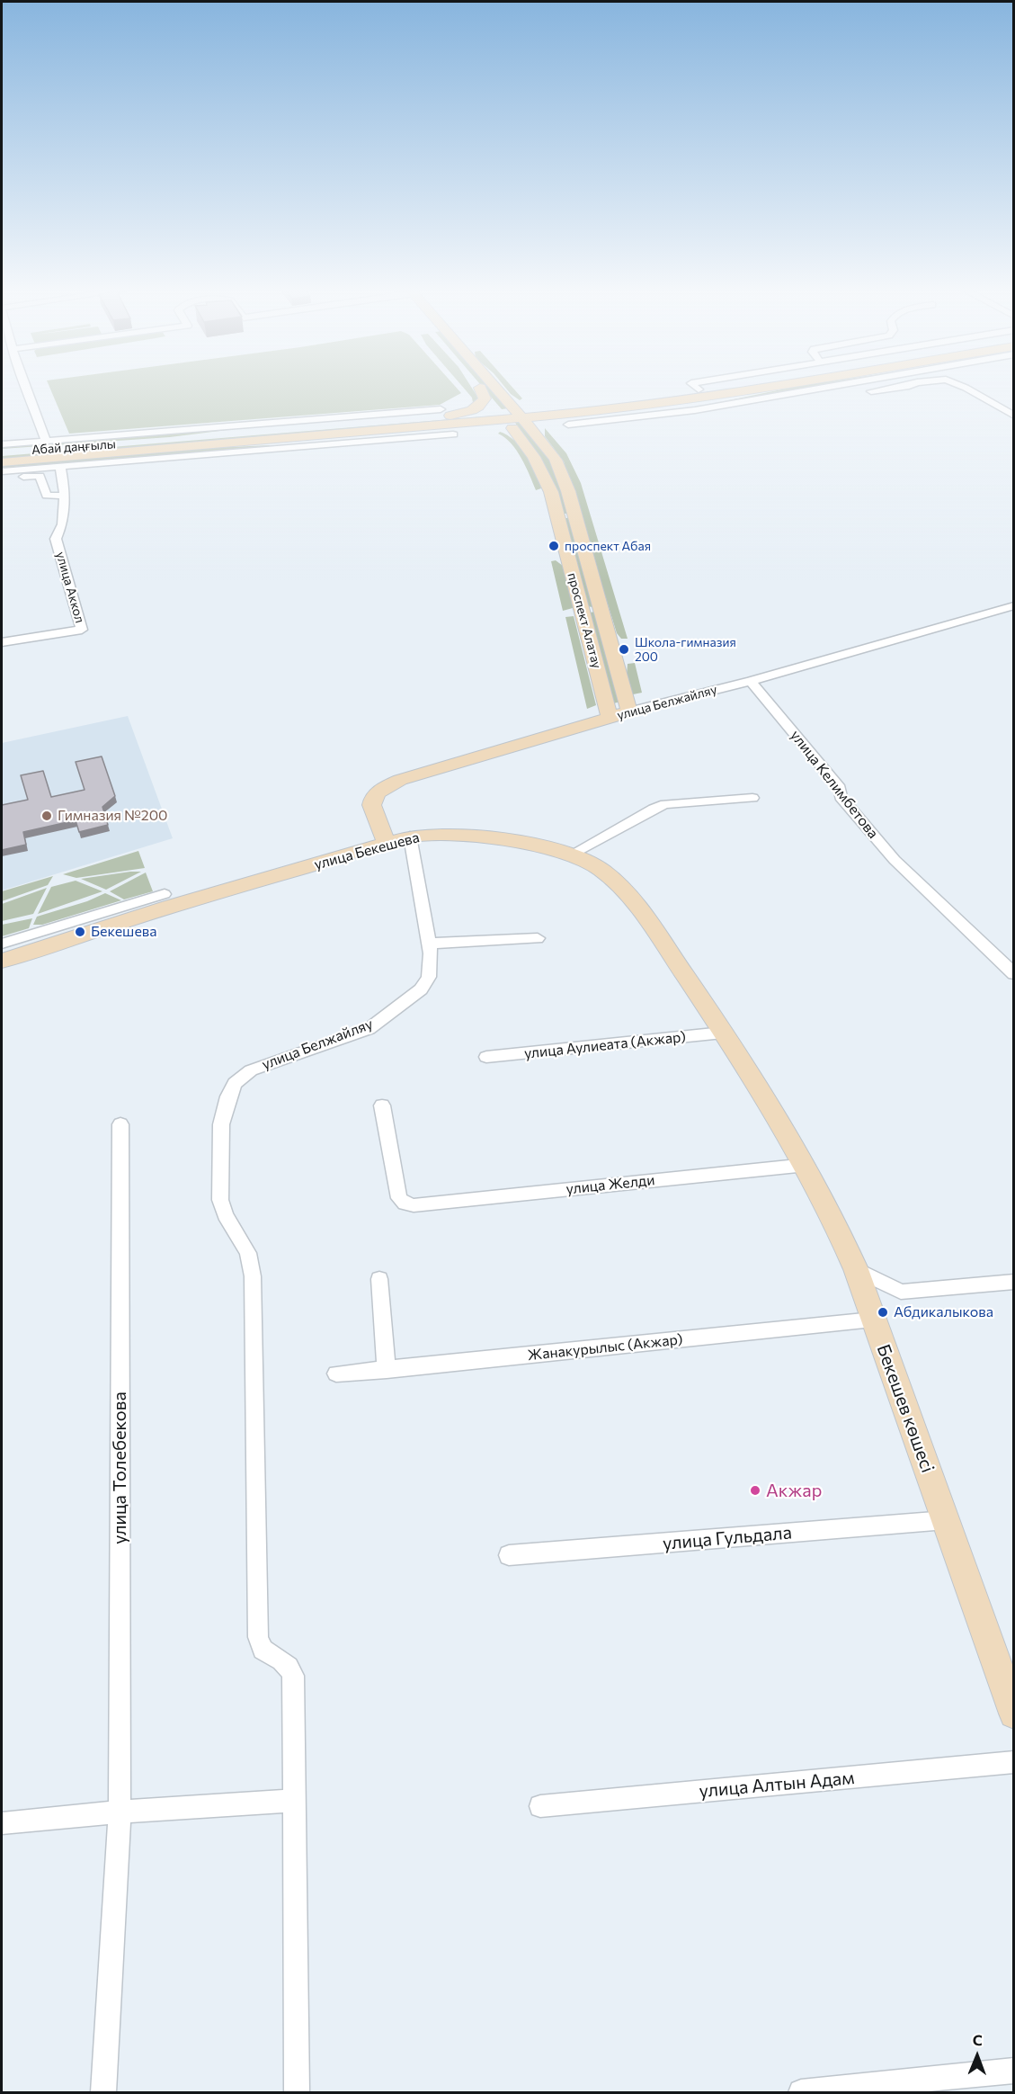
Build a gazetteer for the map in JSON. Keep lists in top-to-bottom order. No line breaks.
{"streets":{"main road":["Абай даңғылы","проспект Алатау","улица Белжайляу","улица Бекешева","Бекешев көшесі"],"street":["улица Аккол","улица Келимбетова","улица Аулиеата (Акжар)","улица Желди","Жанакурылыс (Акжар)","улица Толебекова","улица Гульдала","улица Алтын Адам"]},"crossings":[["проспект Алатау","улица Белжайляу"],["улица Белжайляу","улица Келимбетова"],["улица Белжайляу","улица Бекешева"],["улица Бекешева","улица Аулиеата (Акжар)"],["улица Бекешева","Бекешев көшесі"],["улица Аулиеата (Акжар)","Бекешев көшесі"],["улица Желди","Бекешев көшесі"],["Жанакурылыс (Акжар)","Бекешев көшесі"],["Бекешев көшесі","улица Гульдала"]],"places":["проспект Абая","Школа-гимназия 200","Гимназия №200","Бекешева","Абдикалыкова","Акжар"],"north":"top"}
